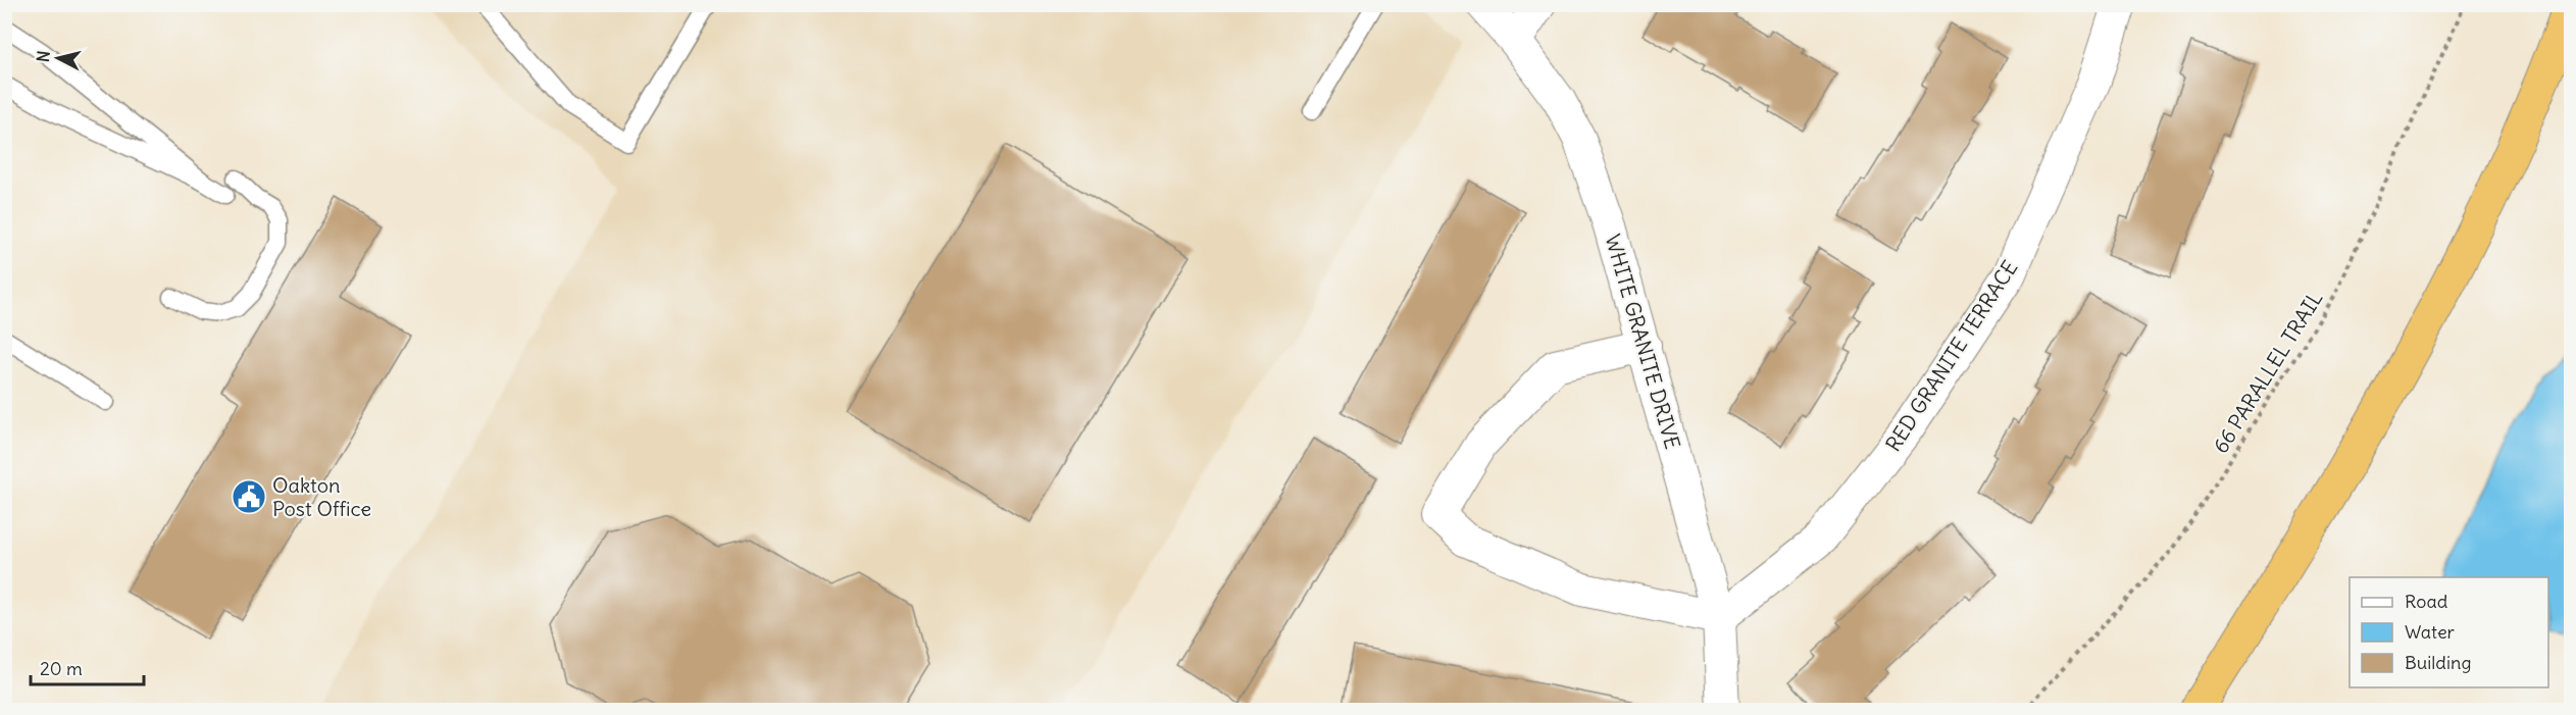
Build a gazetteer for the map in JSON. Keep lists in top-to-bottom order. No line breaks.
{"streets":{"street":["WHITE GRANITE DRIVE","RED GRANITE TERRACE"],"path":["66 PARALLEL TRAIL"]},"crossings":[["WHITE GRANITE DRIVE","RED GRANITE TERRACE"]],"places":{"public building":["Oakton Post Office"]},"legend":["Road","Water","Building"],"scale_bar":"20 m","north":"left"}
